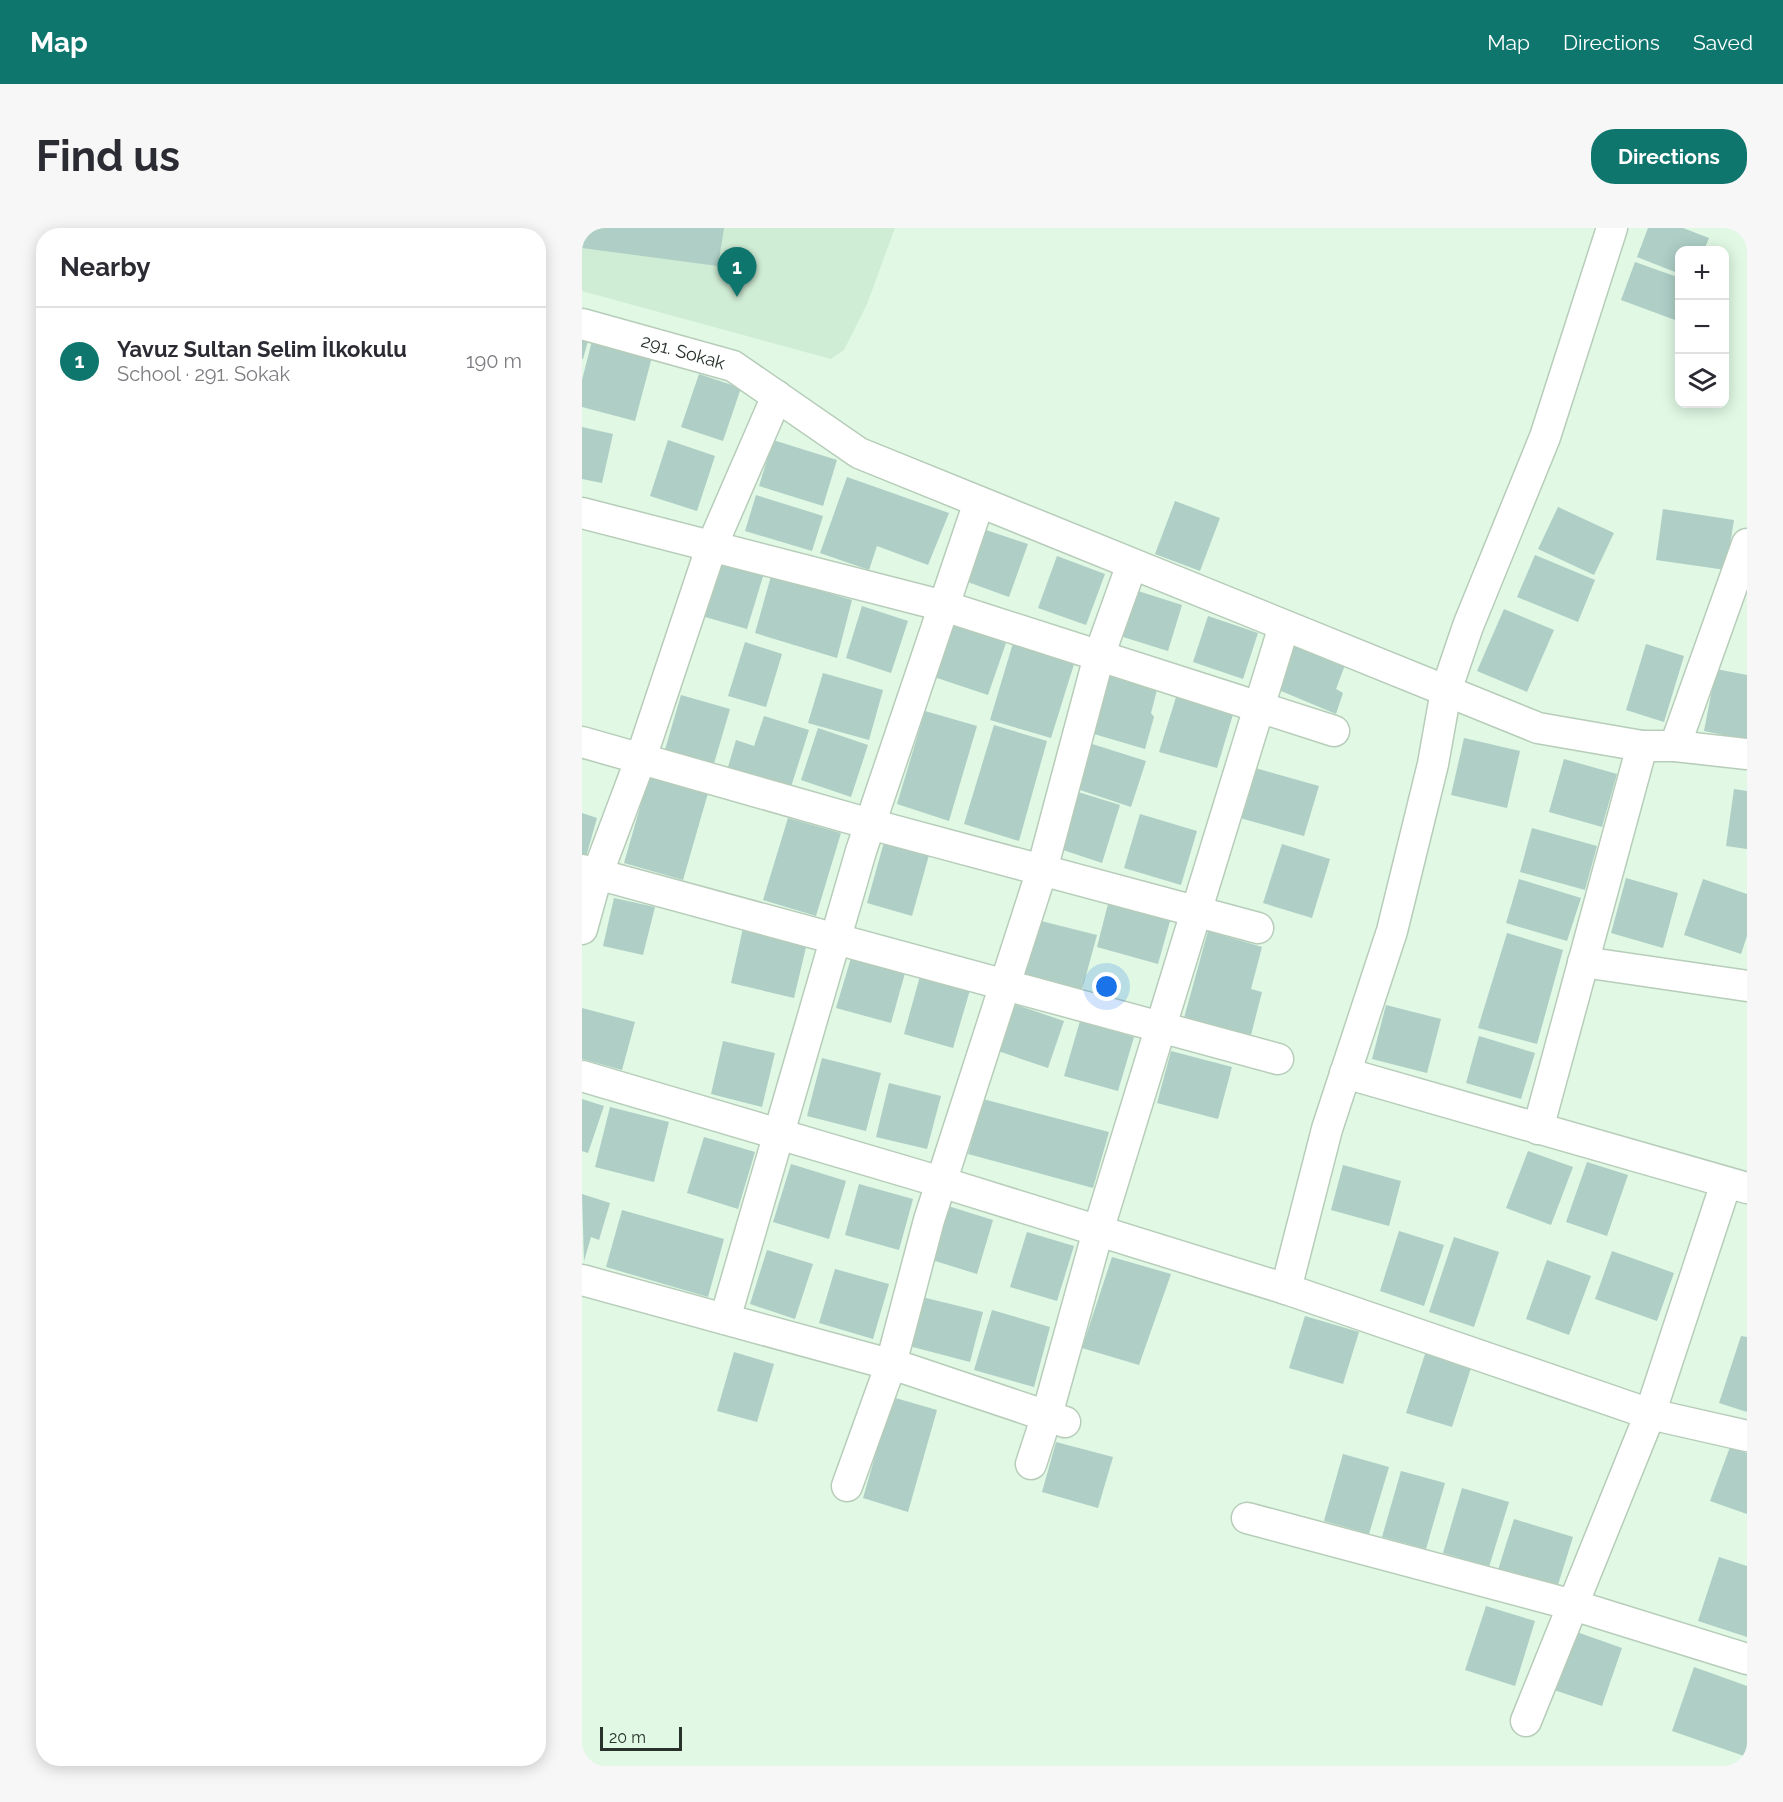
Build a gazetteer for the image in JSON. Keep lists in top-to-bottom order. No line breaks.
{"streets":{"street":["291. Sokak"]},"scale_bar":"20 m","page":{"header":"Map","nav":["Map","Directions","Saved"],"buttons":"Directions","title":"Find us","heading":"Nearby","map_buttons":["+","−"],"pins":"1","list":[{"mark":"1","name":"Yavuz Sultan Selim İlkokulu","note":"School · 291. Sokak","value":"190 m"}],"scale":"20 m"}}
